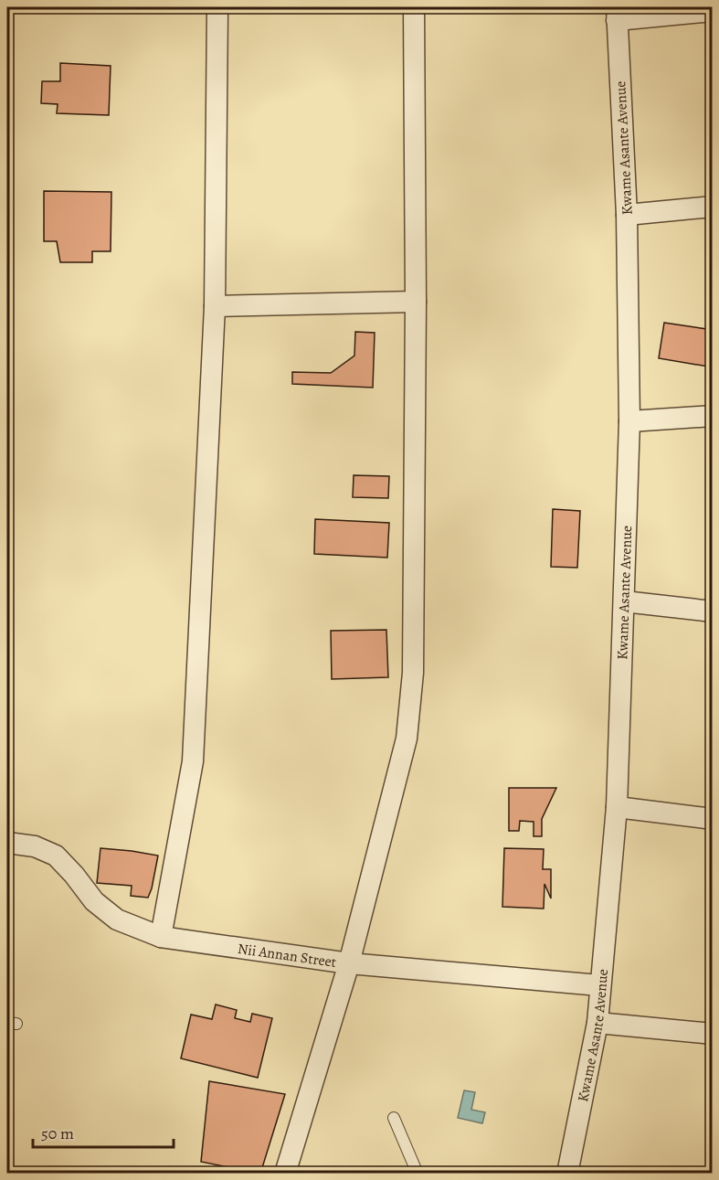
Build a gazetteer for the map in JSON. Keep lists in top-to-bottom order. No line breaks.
{"streets":{"street":["Kwame Asante Avenue","Nii Annan Street"]},"crossings":[["Kwame Asante Avenue","Nii Annan Street"]],"scale_bar":"50 m"}
